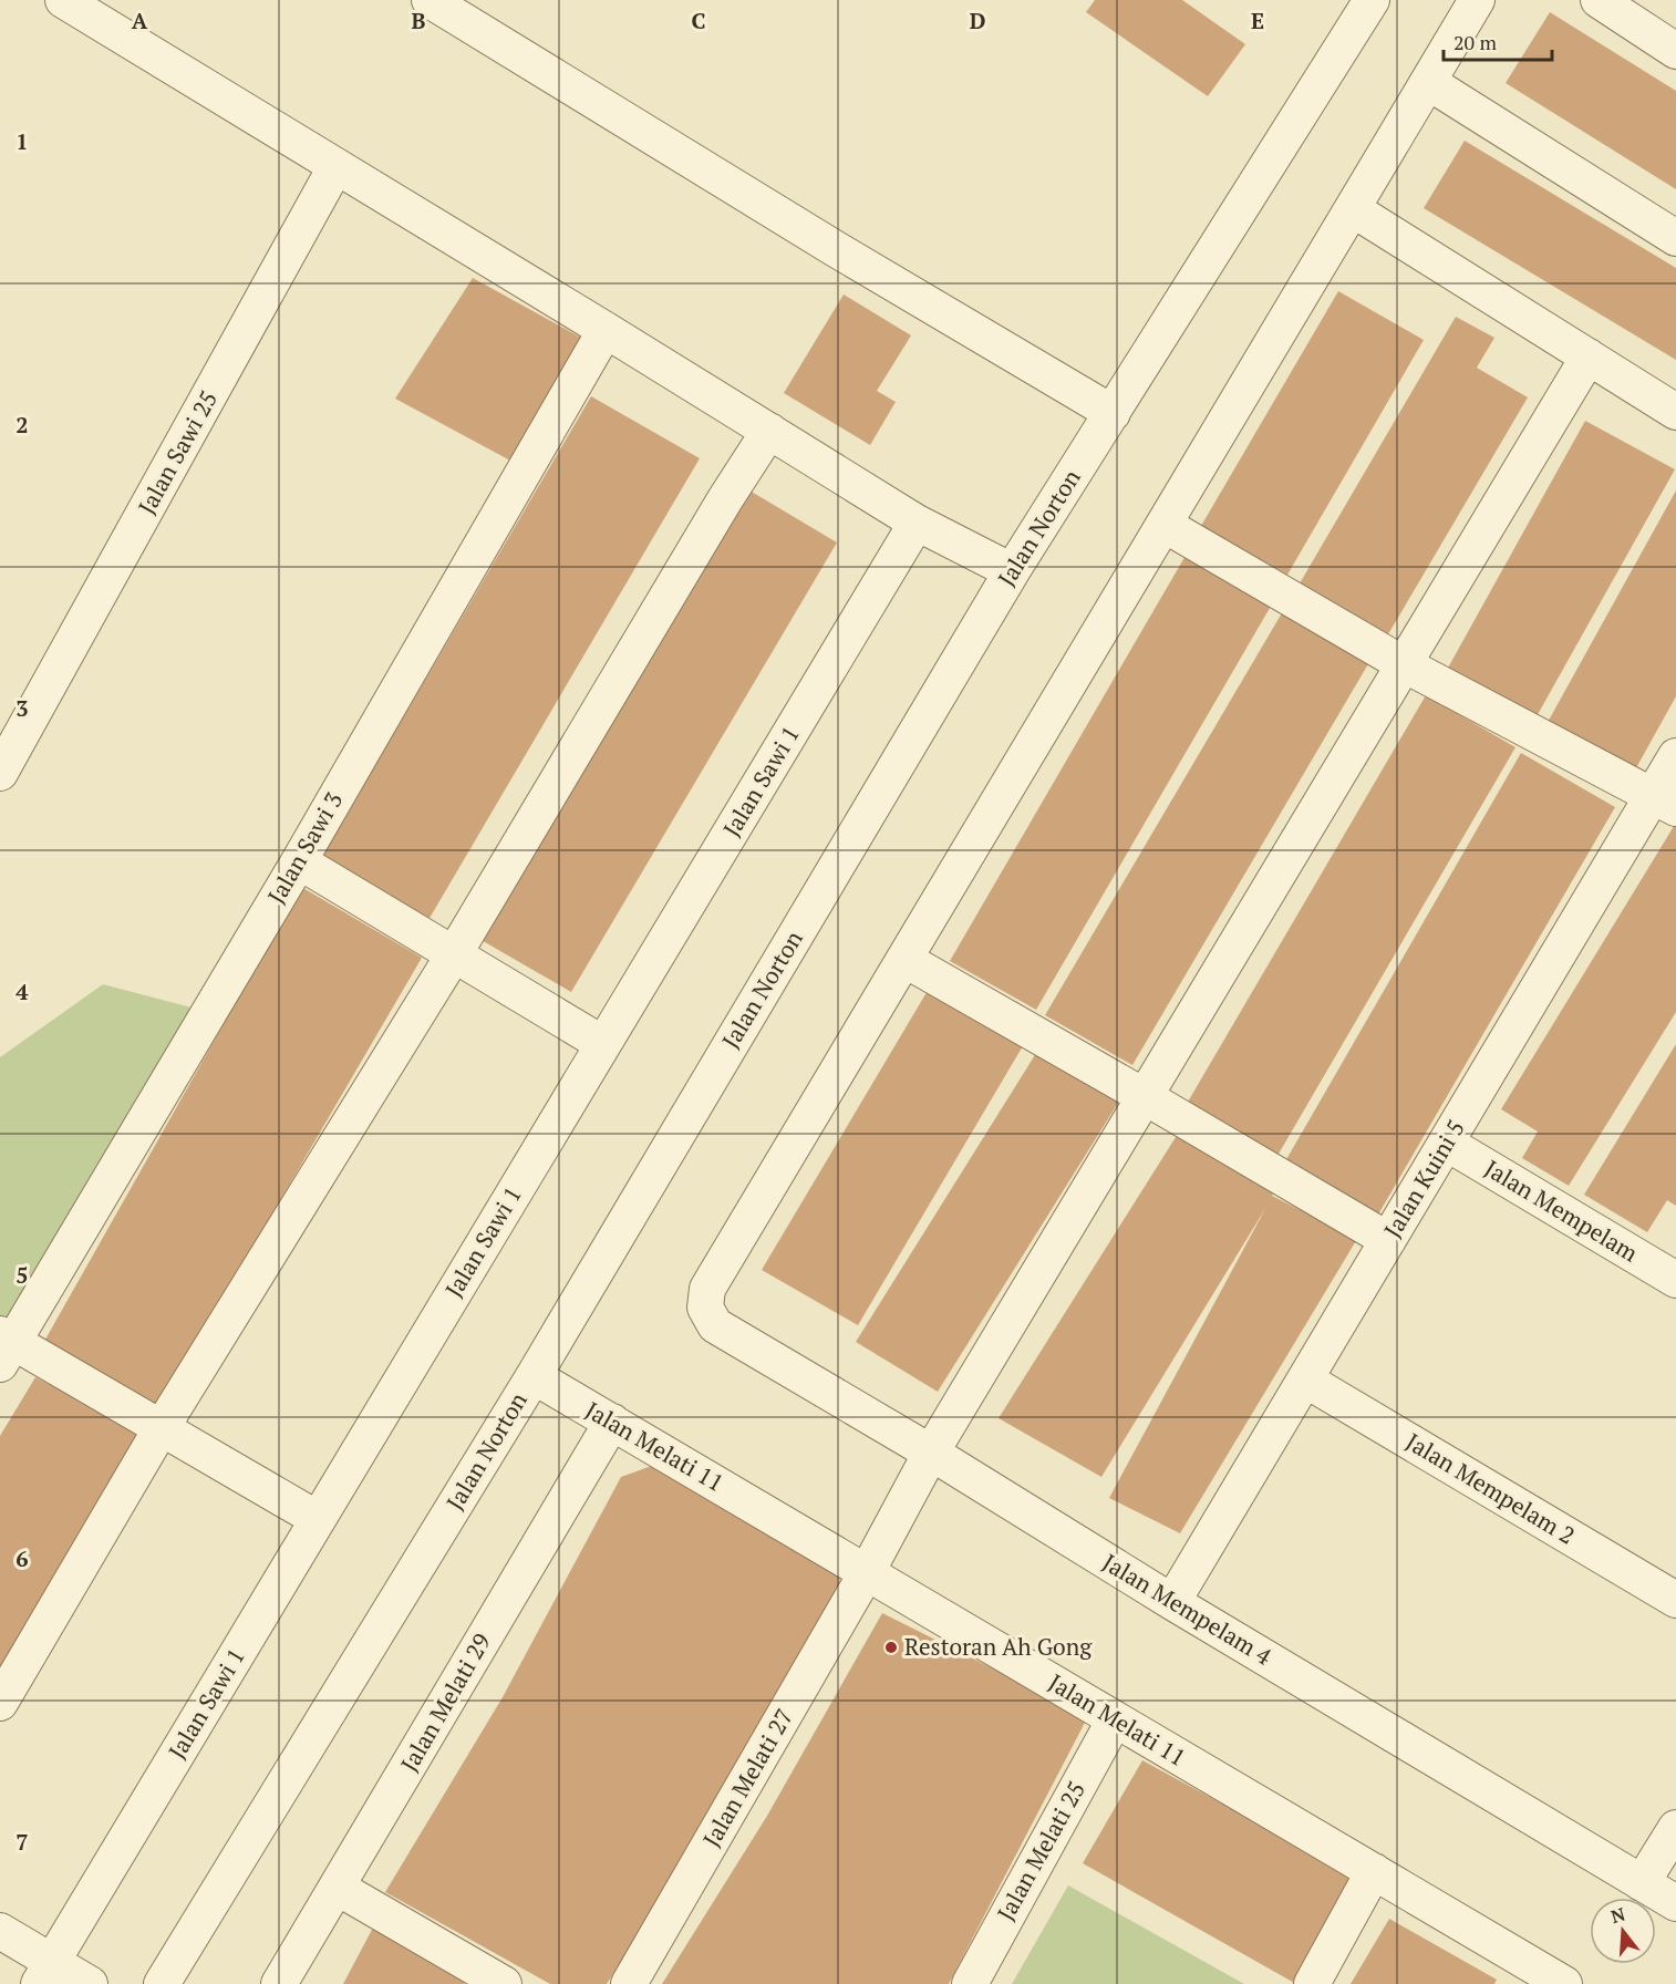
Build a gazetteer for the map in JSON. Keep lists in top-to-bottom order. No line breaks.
{"streets":{"street":["Jalan Sawi 25","Jalan Norton","Jalan Sawi 1","Jalan Sawi 3","Jalan Kuini 5","Jalan Mempelam","Jalan Melati 11","Jalan Mempelam 2","Jalan Mempelam 4","Jalan Melati 29","Jalan Melati 27","Jalan Melati 25"]},"crossings":[["Jalan Norton","Jalan Melati 11"],["Jalan Kuini 5","Jalan Mempelam"],["Jalan Kuini 5","Jalan Mempelam 2"],["Jalan Kuini 5","Jalan Mempelam 4"],["Jalan Melati 11","Jalan Melati 29"],["Jalan Melati 11","Jalan Melati 27"],["Jalan Melati 11","Jalan Melati 25"],["Jalan Mempelam 4","Jalan Melati 27"]],"places":["Restoran Ah Gong"],"scale_bar":"20 m","north":"top","grid":{"columns":["A","B","C","D","E"],"rows":["1","2","3","4","5","6","7"]}}
